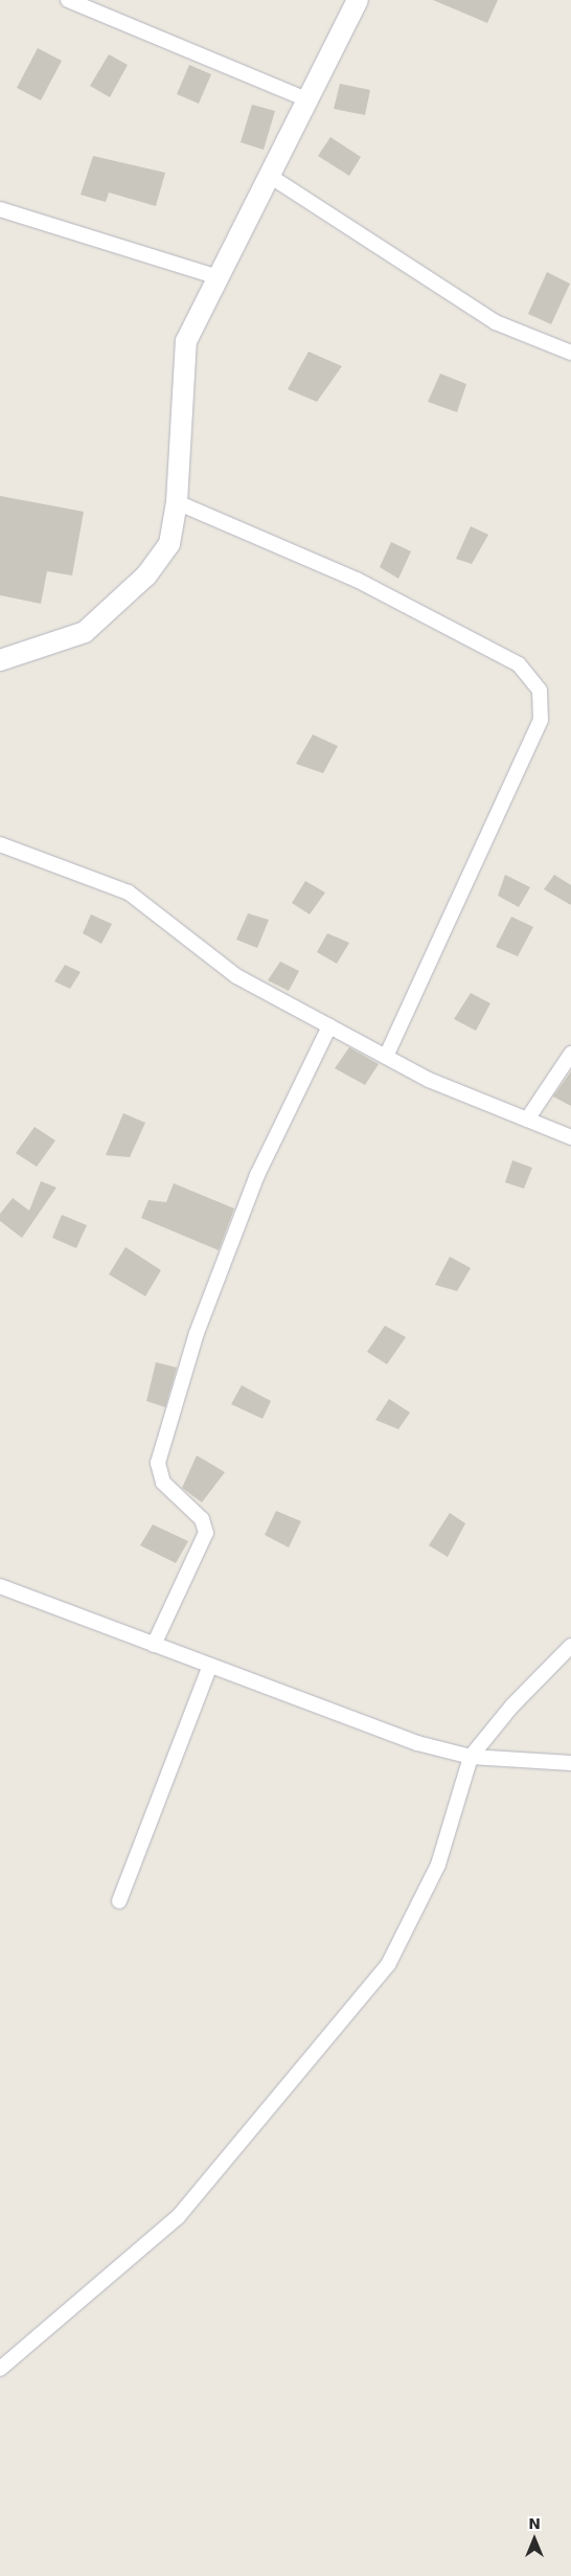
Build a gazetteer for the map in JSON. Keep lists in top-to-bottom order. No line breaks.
{"north":"top"}
